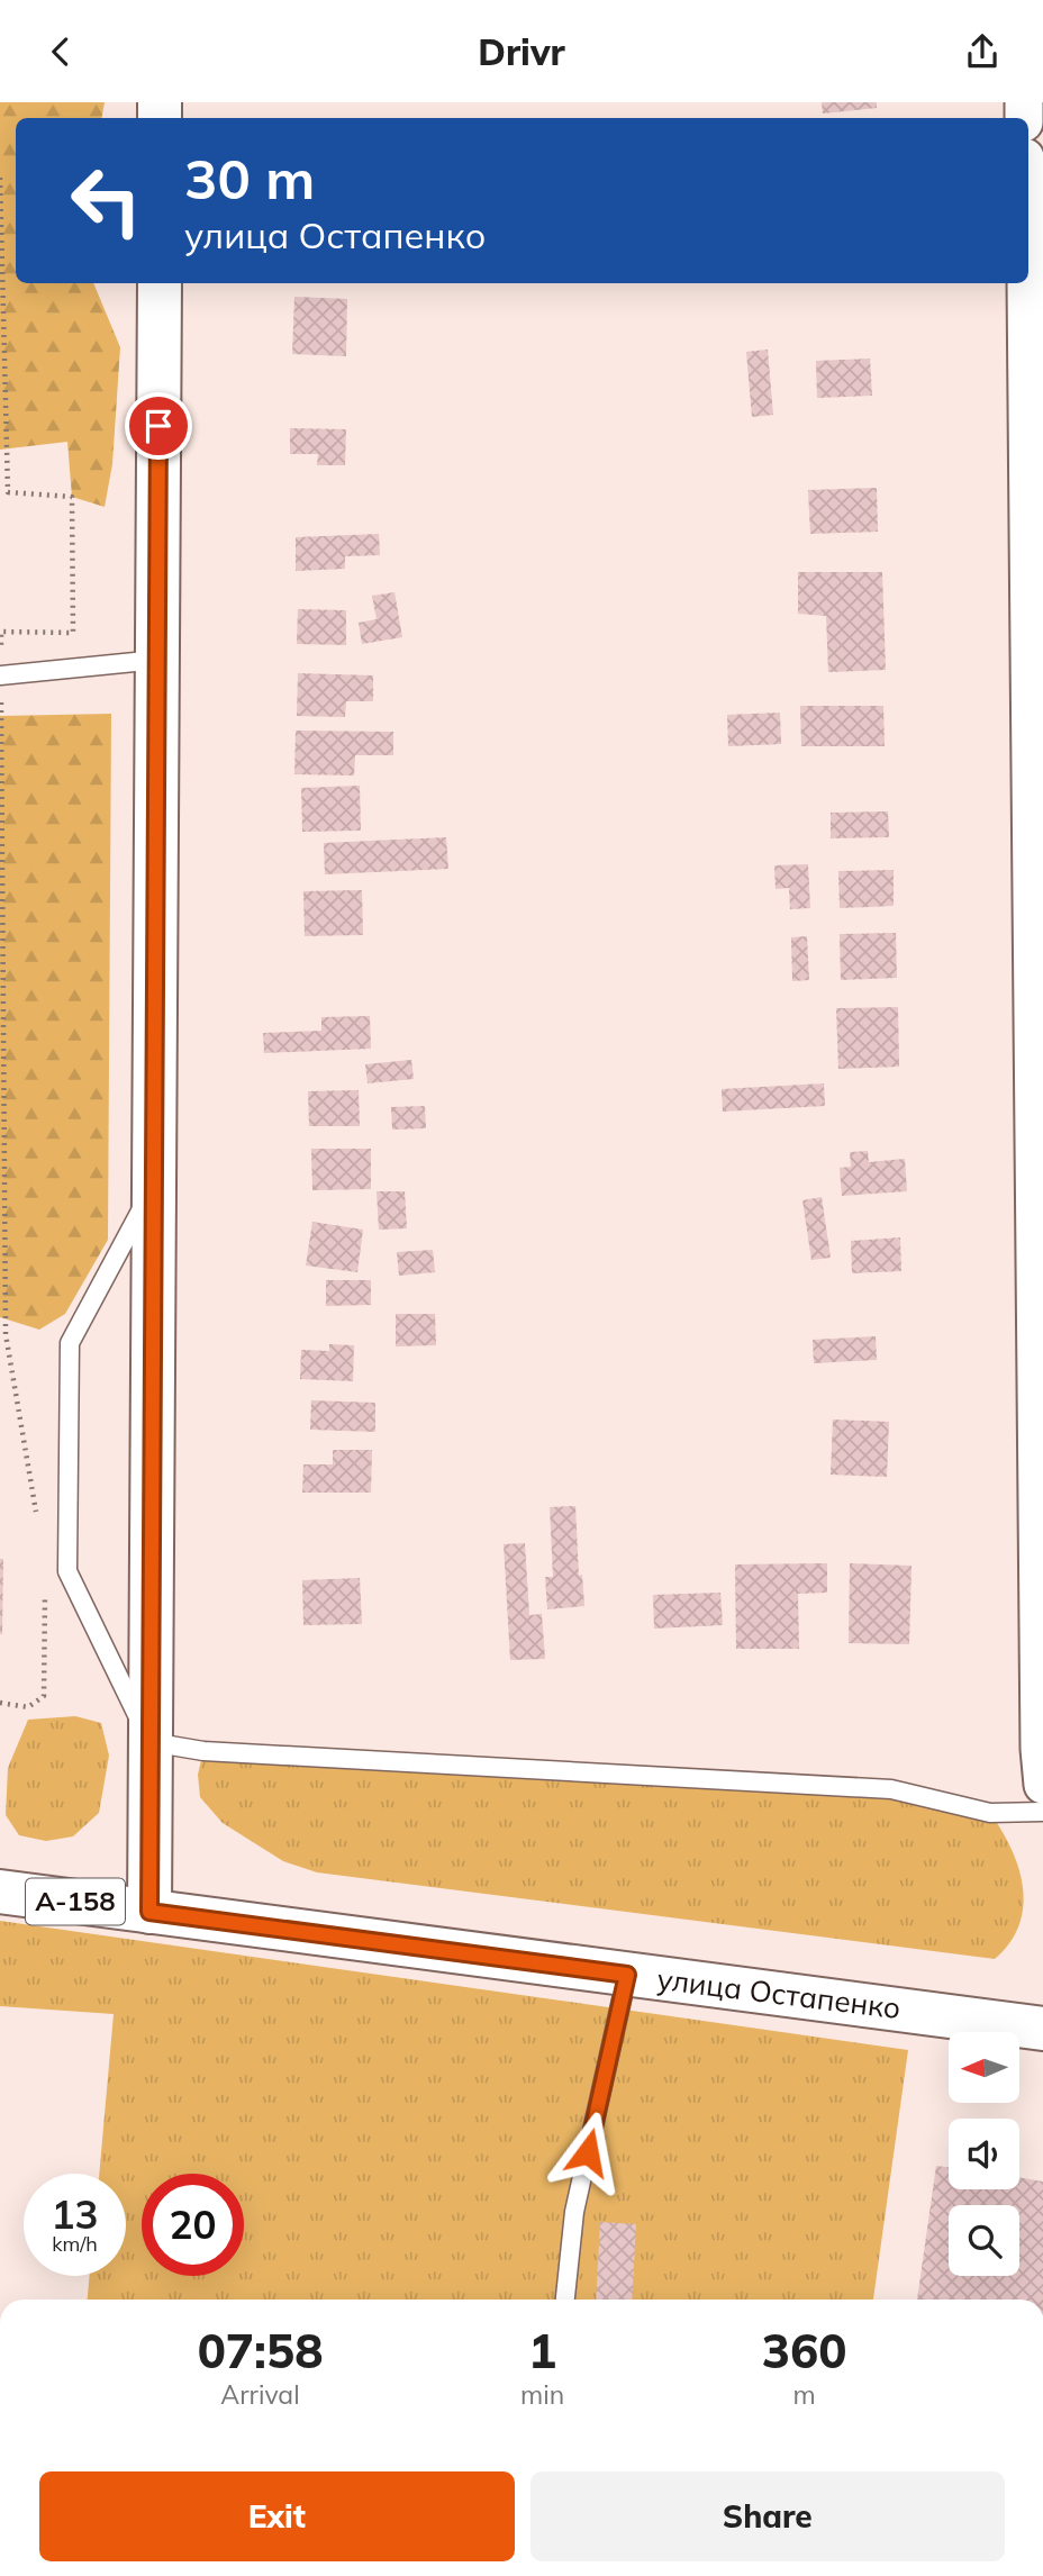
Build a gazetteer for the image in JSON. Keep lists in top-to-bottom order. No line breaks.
{"streets":{"street":["А-158","улица Остапенко"]},"north":"left","page":{"header":"Drivr","turn":["30 m","улица Остапенко"],"speed":"13 km/h","limit":"20","eta":["07:58","Arrival","1","min","360","m"],"buttons":["Exit","Share"]}}
